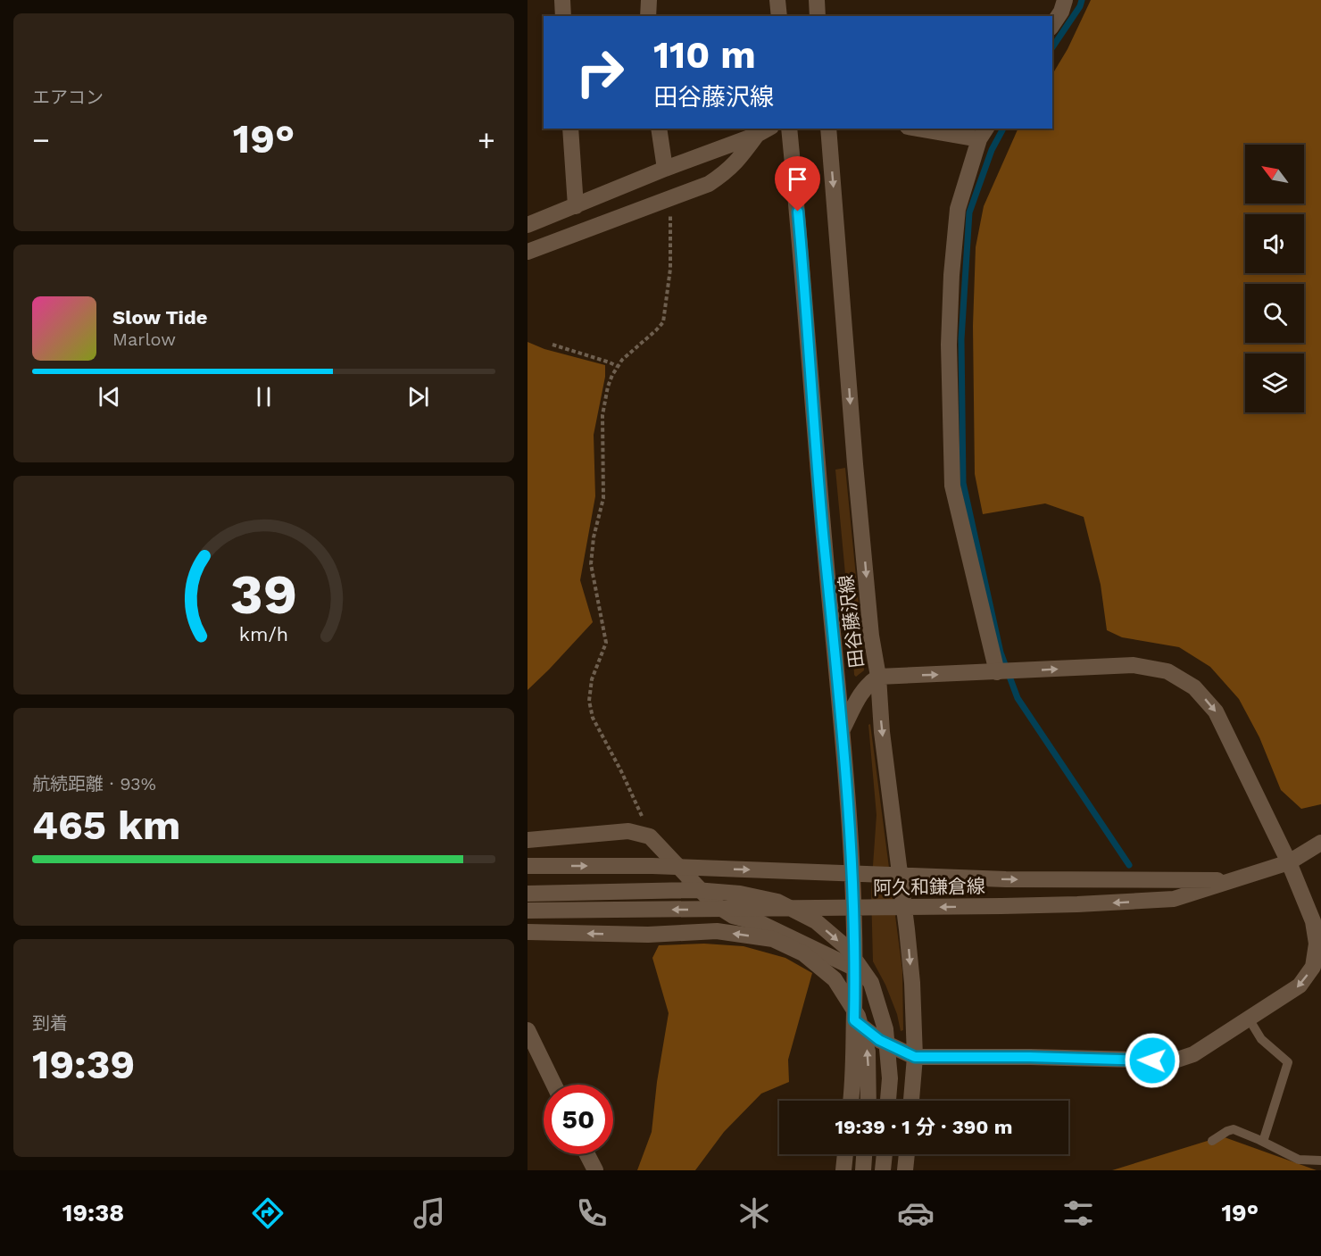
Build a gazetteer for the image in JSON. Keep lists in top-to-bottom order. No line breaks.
{"streets":{"main road":["田谷藤沢線","阿久和鎌倉線"]},"north":"top left","page":{"tile":["エアコン",["航続距離 · 93%","465 km"],["到着","19:39"]],"turn":["110 m","田谷藤沢線"],"heat":["−","19°","+"],"song":["Slow Tide","Marlow"],"limit":"50","trip":"19:39 · 1 分 · 390 m","tabs":["19:38","19°"],"gauge":["39","km/h"]}}
